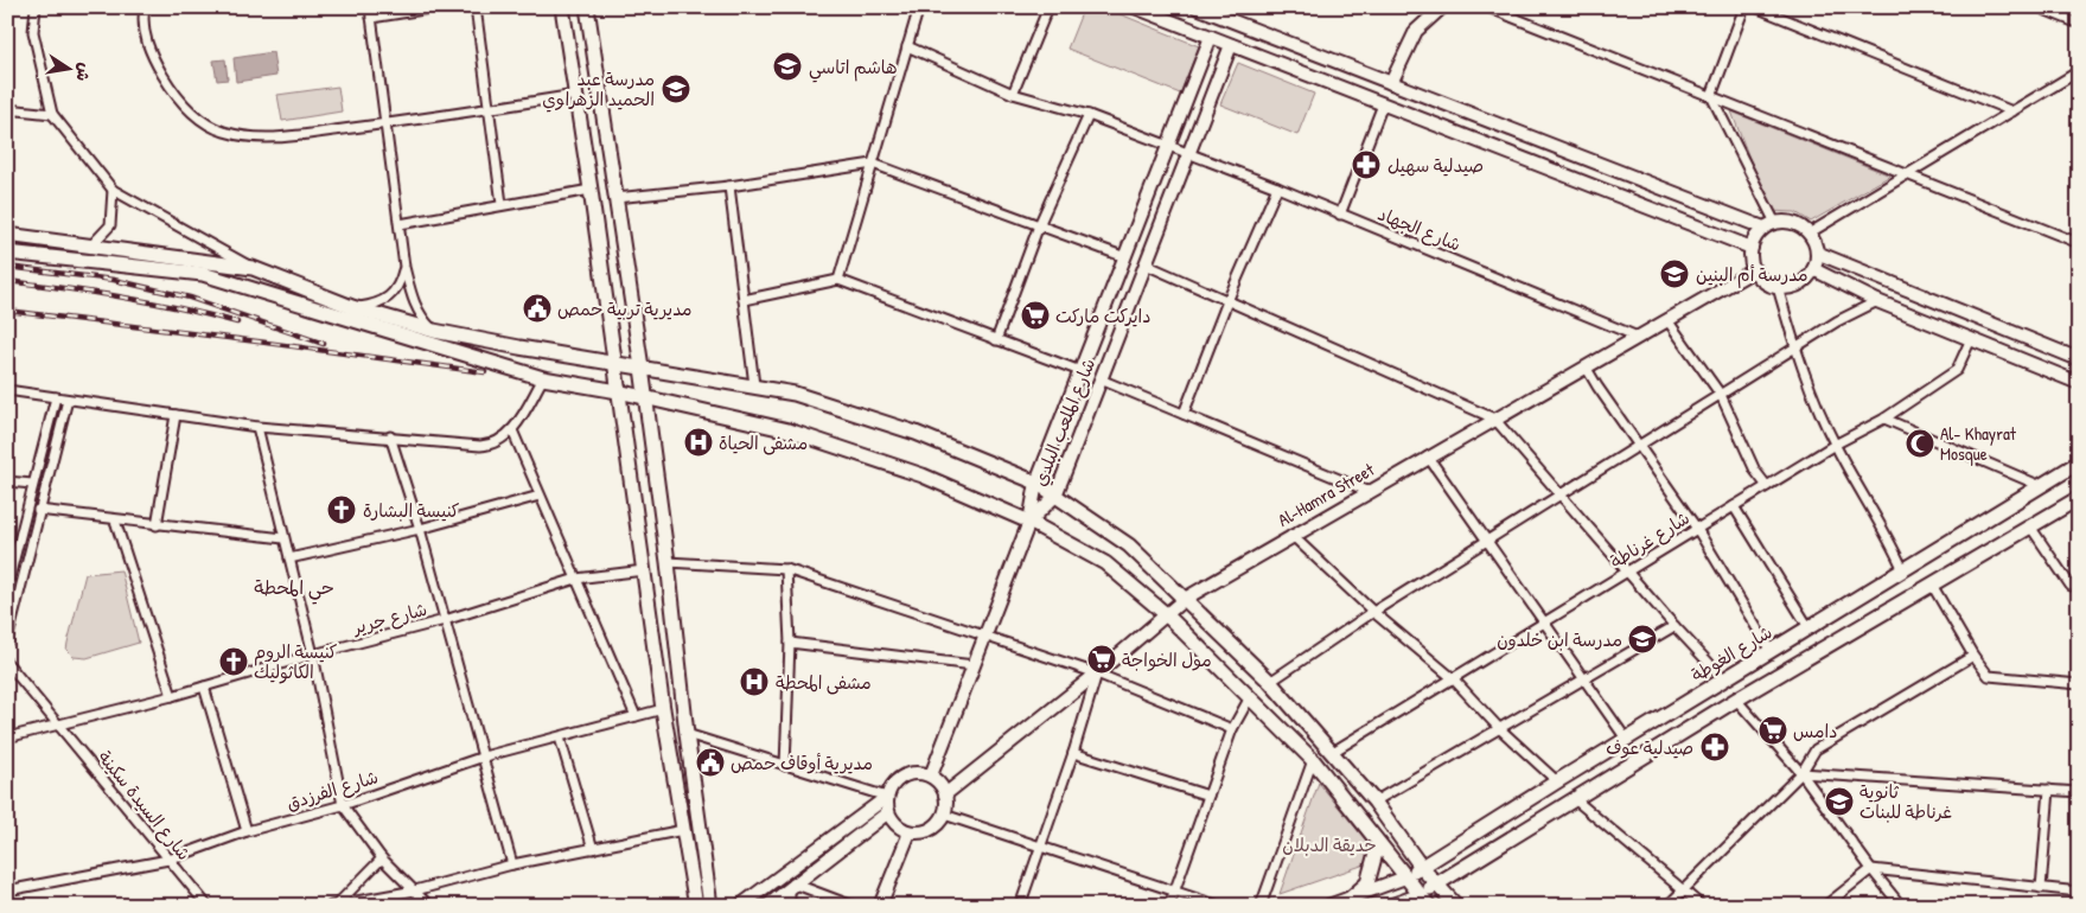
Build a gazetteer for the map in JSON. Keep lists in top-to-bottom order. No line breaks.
{"streets":{"main road":["شارع الملعب البلدي","Al-Hamra Street","شارع الغوطة"],"street":["شارع الجهاد","شارع غرناطة","شارع جرير","شارع الفرزدق","شارع السيدة سكينة"]},"crossings":[["شارع الجهاد","شارع الملعب البلدي"],["شارع الجهاد","Al-Hamra Street"],["شارع جرير","شارع السيدة سكينة"],["شارع الفرزدق","شارع السيدة سكينة"]],"districts":["حي المحطة"],"parks":["حديقة الدبلان"],"places":{"school or university":["هاشم اتاسي","مدرسة عبد الحميد الزهراوي","مدرسة أم البنين","مدرسة ابن خلدون","ثانوية غرناطة للبنات"],"pharmacy":["صيدلية سهيل","صيدلية عوف"],"public building":["مديرية تربية حمص","مديرية أوقاف حمص"],"supermarket":["دايركت ماركت","مول الخواجة","دامس"],"hospital":["مشفى الحياة","مشفى المحطة"],"mosque":["Al- Khayrat Mosque"],"church":["كنيسة البشارة","كنيسة الروم الكاثوليك"]},"north":"right"}
